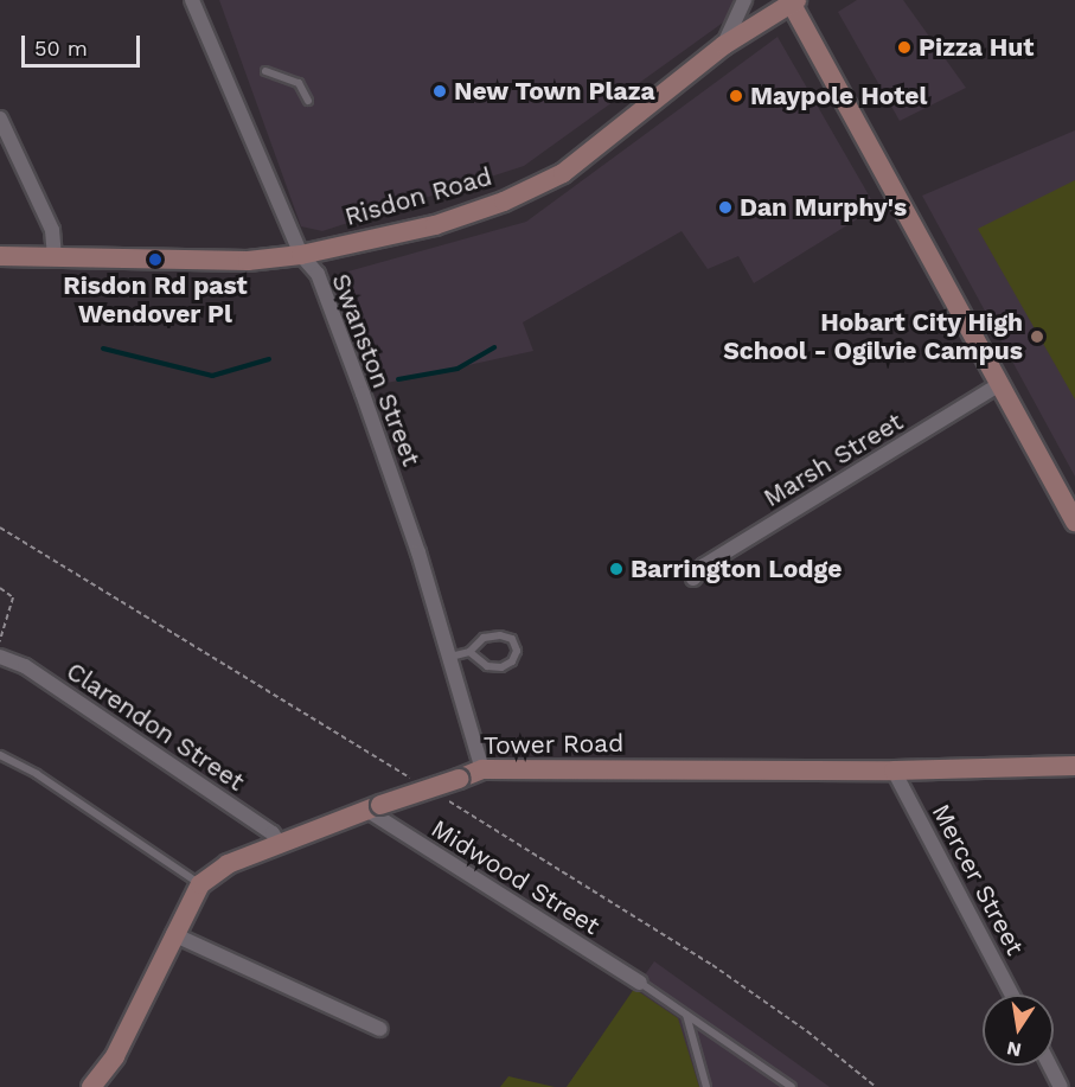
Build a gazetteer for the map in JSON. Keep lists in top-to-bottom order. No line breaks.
{"streets":{"street":["Risdon Road","Swanston Street","Marsh Street","Clarendon Street","Tower Road","Midwood Street","Mercer Street"]},"crossings":[["Risdon Road","Swanston Street"],["Swanston Street","Tower Road"],["Clarendon Street","Tower Road"],["Tower Road","Midwood Street"],["Tower Road","Mercer Street"]],"places":["Pizza Hut","New Town Plaza","Maypole Hotel","Dan Murphy's","Risdon Rd past Wendover Pl","Hobart City High School - Ogilvie Campus","Barrington Lodge"],"scale_bar":"50 m","north":"bottom"}
